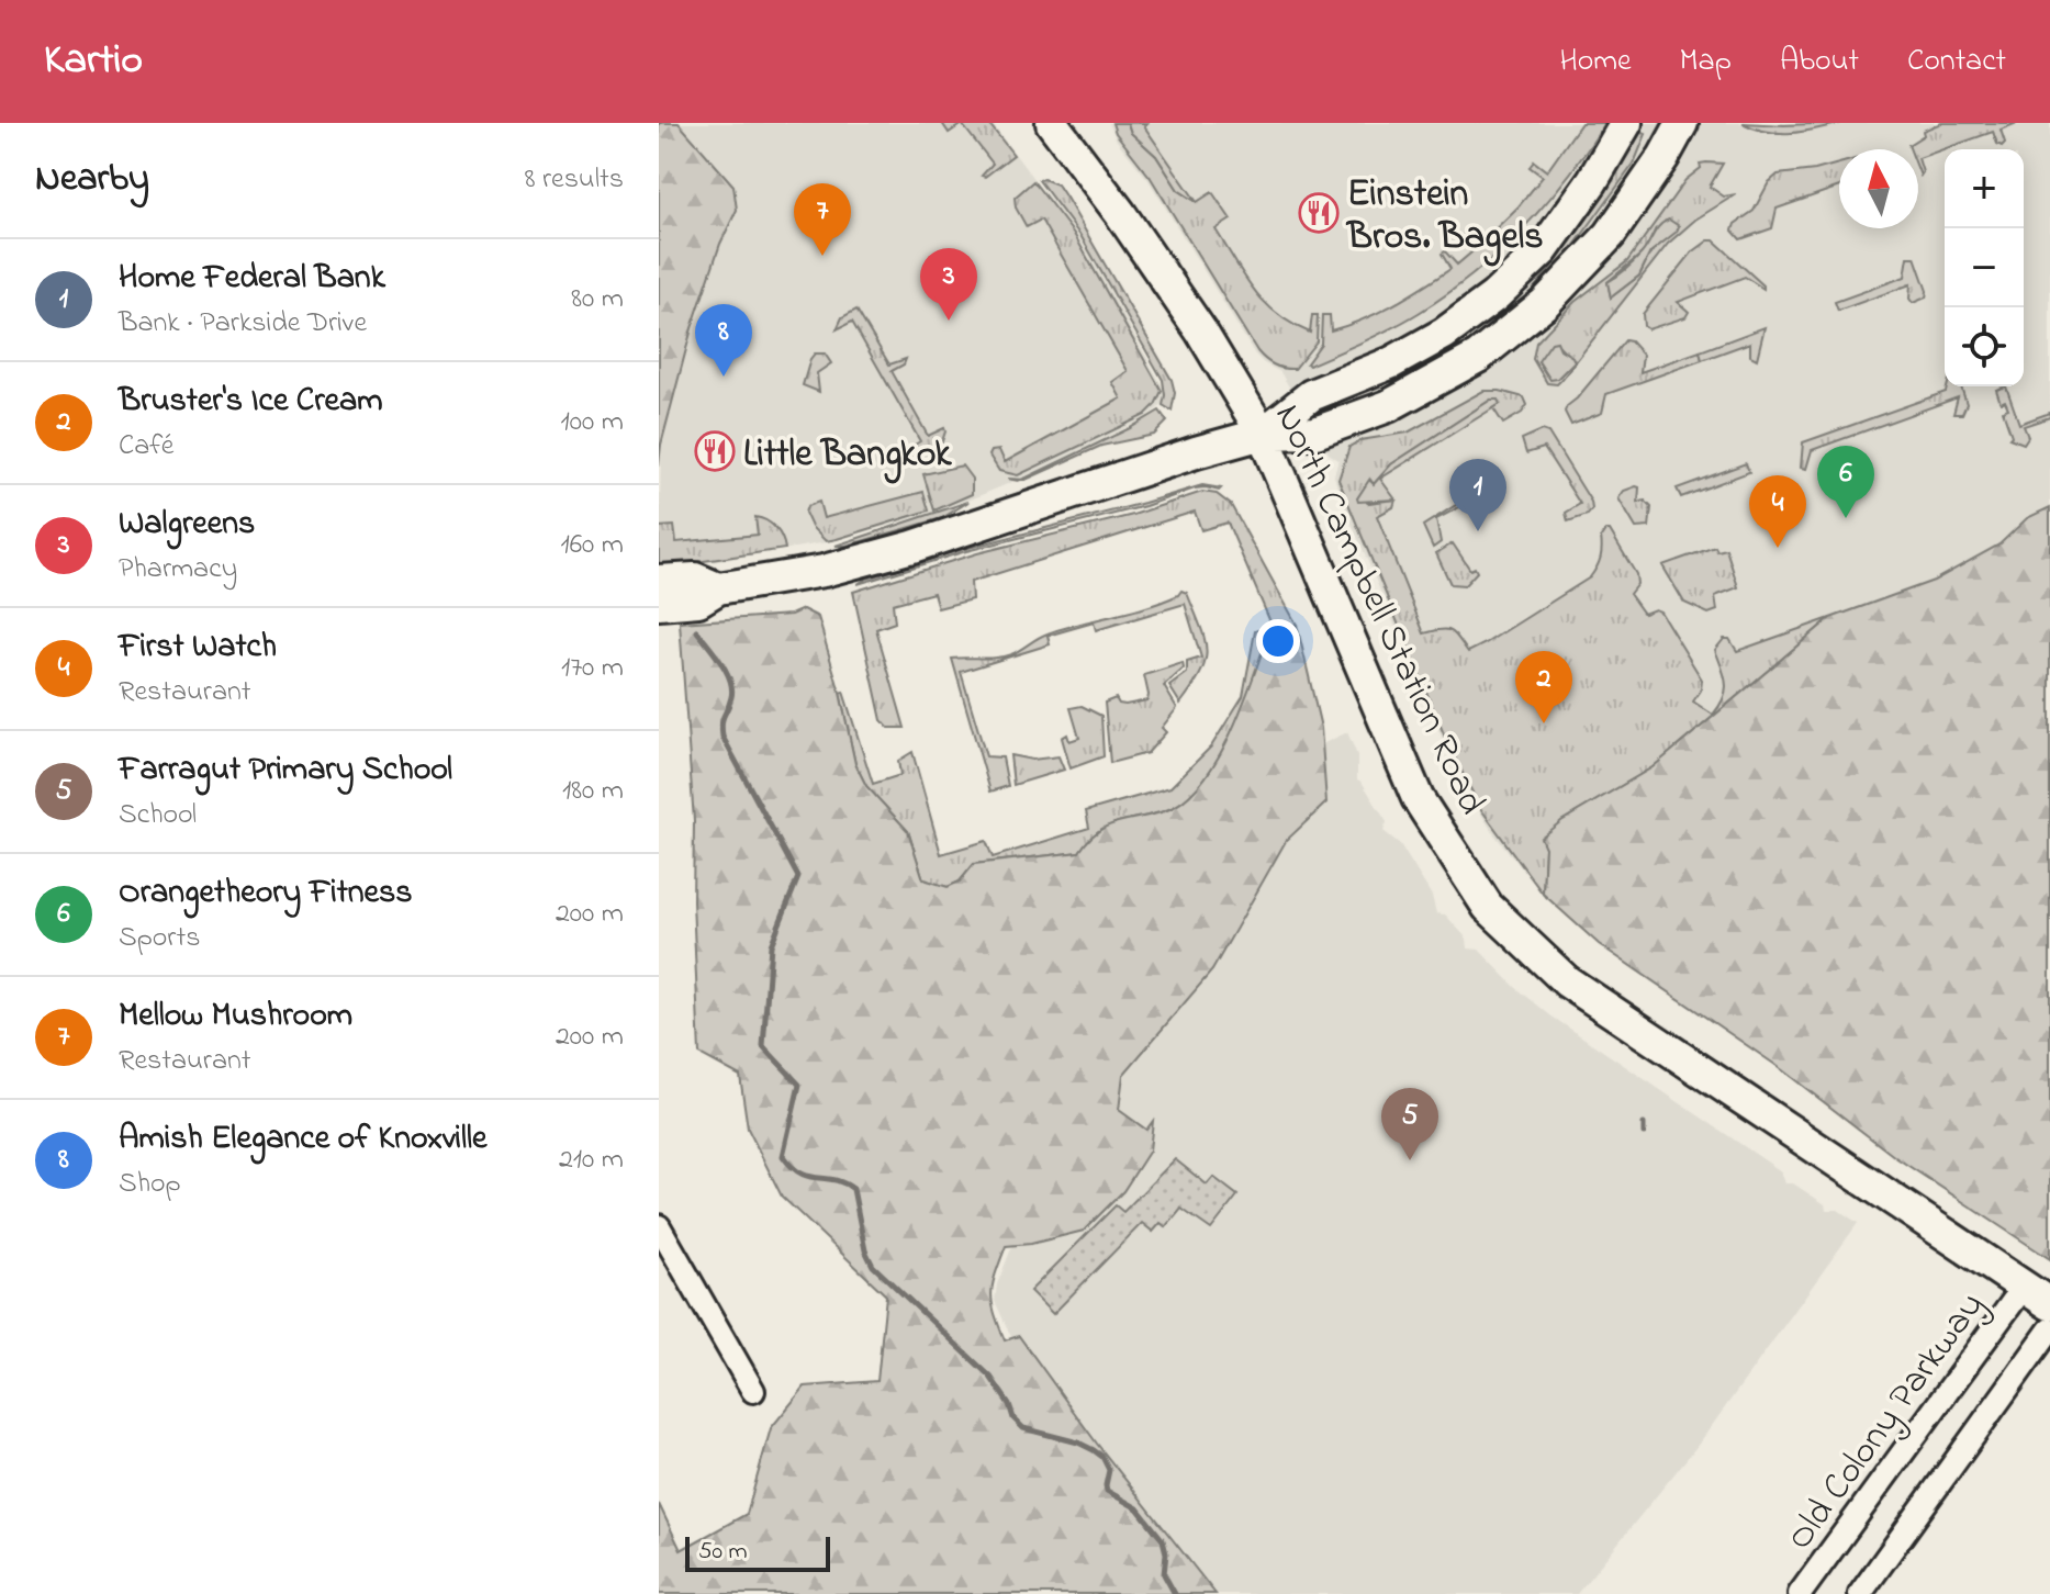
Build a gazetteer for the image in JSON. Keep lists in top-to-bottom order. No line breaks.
{"streets":{"street":["North Campbell Station Road","Old Colony Parkway"]},"crossings":[["North Campbell Station Road","Old Colony Parkway"]],"places":{"restaurant":["Einstein Bros. Bagels","Little Bangkok"]},"scale_bar":"50 m","north":"top","page":{"header":"Kartio","nav":["Home","Map","About","Contact"],"heading":["Nearby","8 results"],"map_buttons":["+","−"],"pins":["7","3","8","6","1","4","2","5"],"list":[{"mark":"1","name":"Home Federal Bank","note":"Bank · Parkside Drive","value":"80 m"},{"mark":"2","name":"Bruster's Ice Cream","note":"Café","value":"100 m"},{"mark":"3","name":"Walgreens","note":"Pharmacy","value":"160 m"},{"mark":"4","name":"First Watch","note":"Restaurant","value":"170 m"},{"mark":"5","name":"Farragut Primary School","note":"School","value":"180 m"},{"mark":"6","name":"Orangetheory Fitness","note":"Sports","value":"200 m"},{"mark":"7","name":"Mellow Mushroom","note":"Restaurant","value":"200 m"},{"mark":"8","name":"Amish Elegance of Knoxville","note":"Shop","value":"210 m"}],"scale":"50 m"}}
